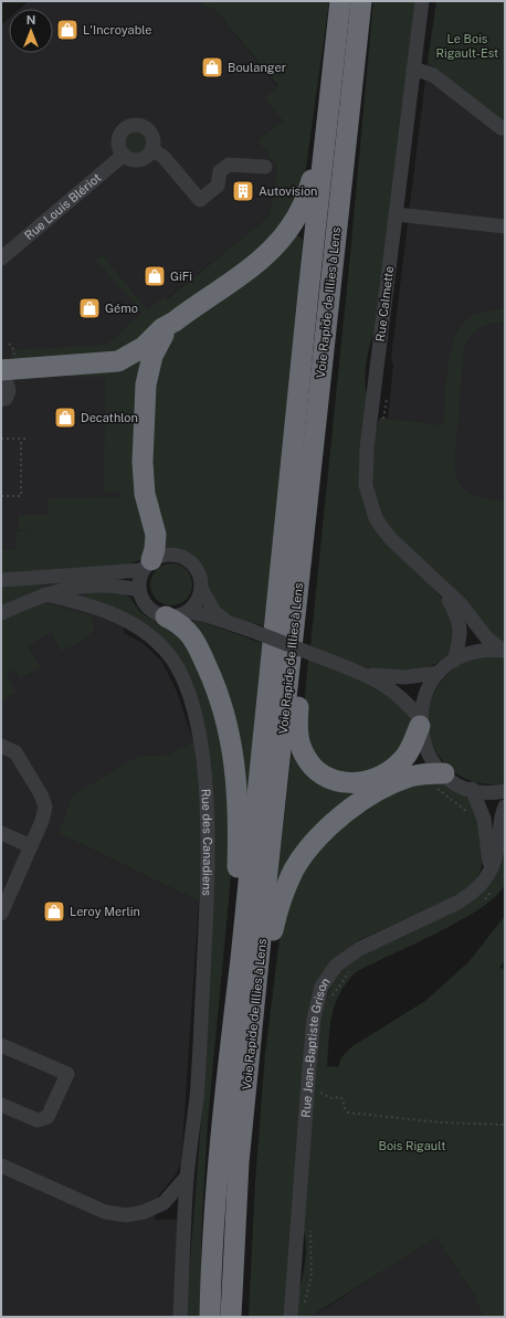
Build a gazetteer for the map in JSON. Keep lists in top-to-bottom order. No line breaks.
{"streets":{"highway":["Voie Rapide de Illies à Lens"],"street":["Rue Louis Blériot","Rue Calmette","Rue des Canadiens","Rue Jean-Baptiste Grison"]},"parks":["Le Bois Rigault-Est","Bois Rigault"],"places":{"shop":["L'Incroyable","Boulanger","GiFi","Gémo","Decathlon","Leroy Merlin"],"building":["Autovision"]},"north":"top"}
